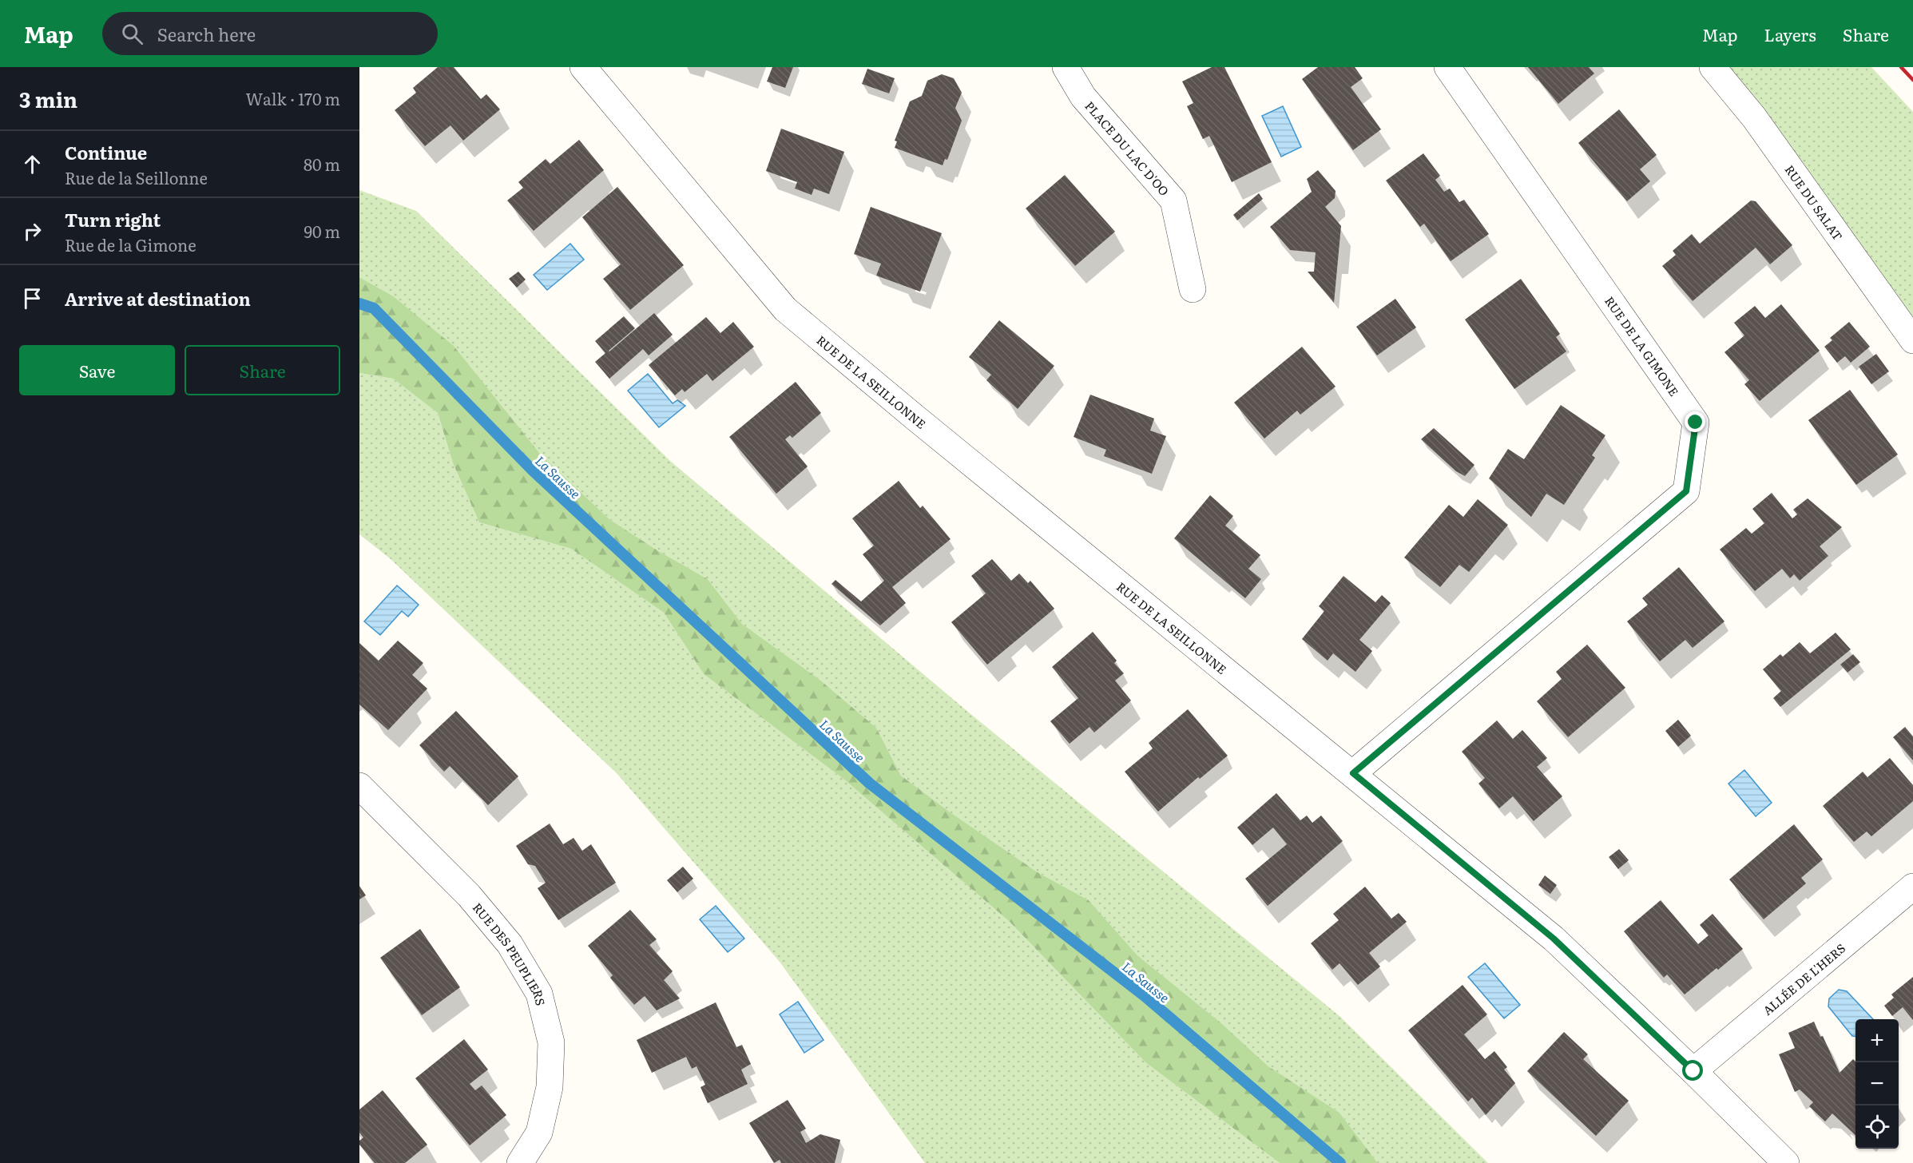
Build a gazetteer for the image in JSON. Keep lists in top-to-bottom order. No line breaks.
{"streets":{"street":["PLACE DU LAC D'OO","RUE DU SALAT","RUE DE LA GIMONE","RUE DE LA SEILLONNE","RUE DES PEUPLIERS","ALLÉE DE L'HERS"]},"crossings":[["RUE DE LA GIMONE","RUE DE LA SEILLONNE"],["RUE DE LA SEILLONNE","ALLÉE DE L'HERS"]],"water":["La Sausse"],"page":{"header":"Map","search":"Search here","nav":["Map","Layers","Share"],"heading":["3 min","Walk · 170 m"],"list":[["Continue","Rue de la Seillonne","80 m"],["Turn right","Rue de la Gimone","90 m"],"Arrive at destination"],"buttons":["Save","Share"],"map_buttons":["+","−"]}}
